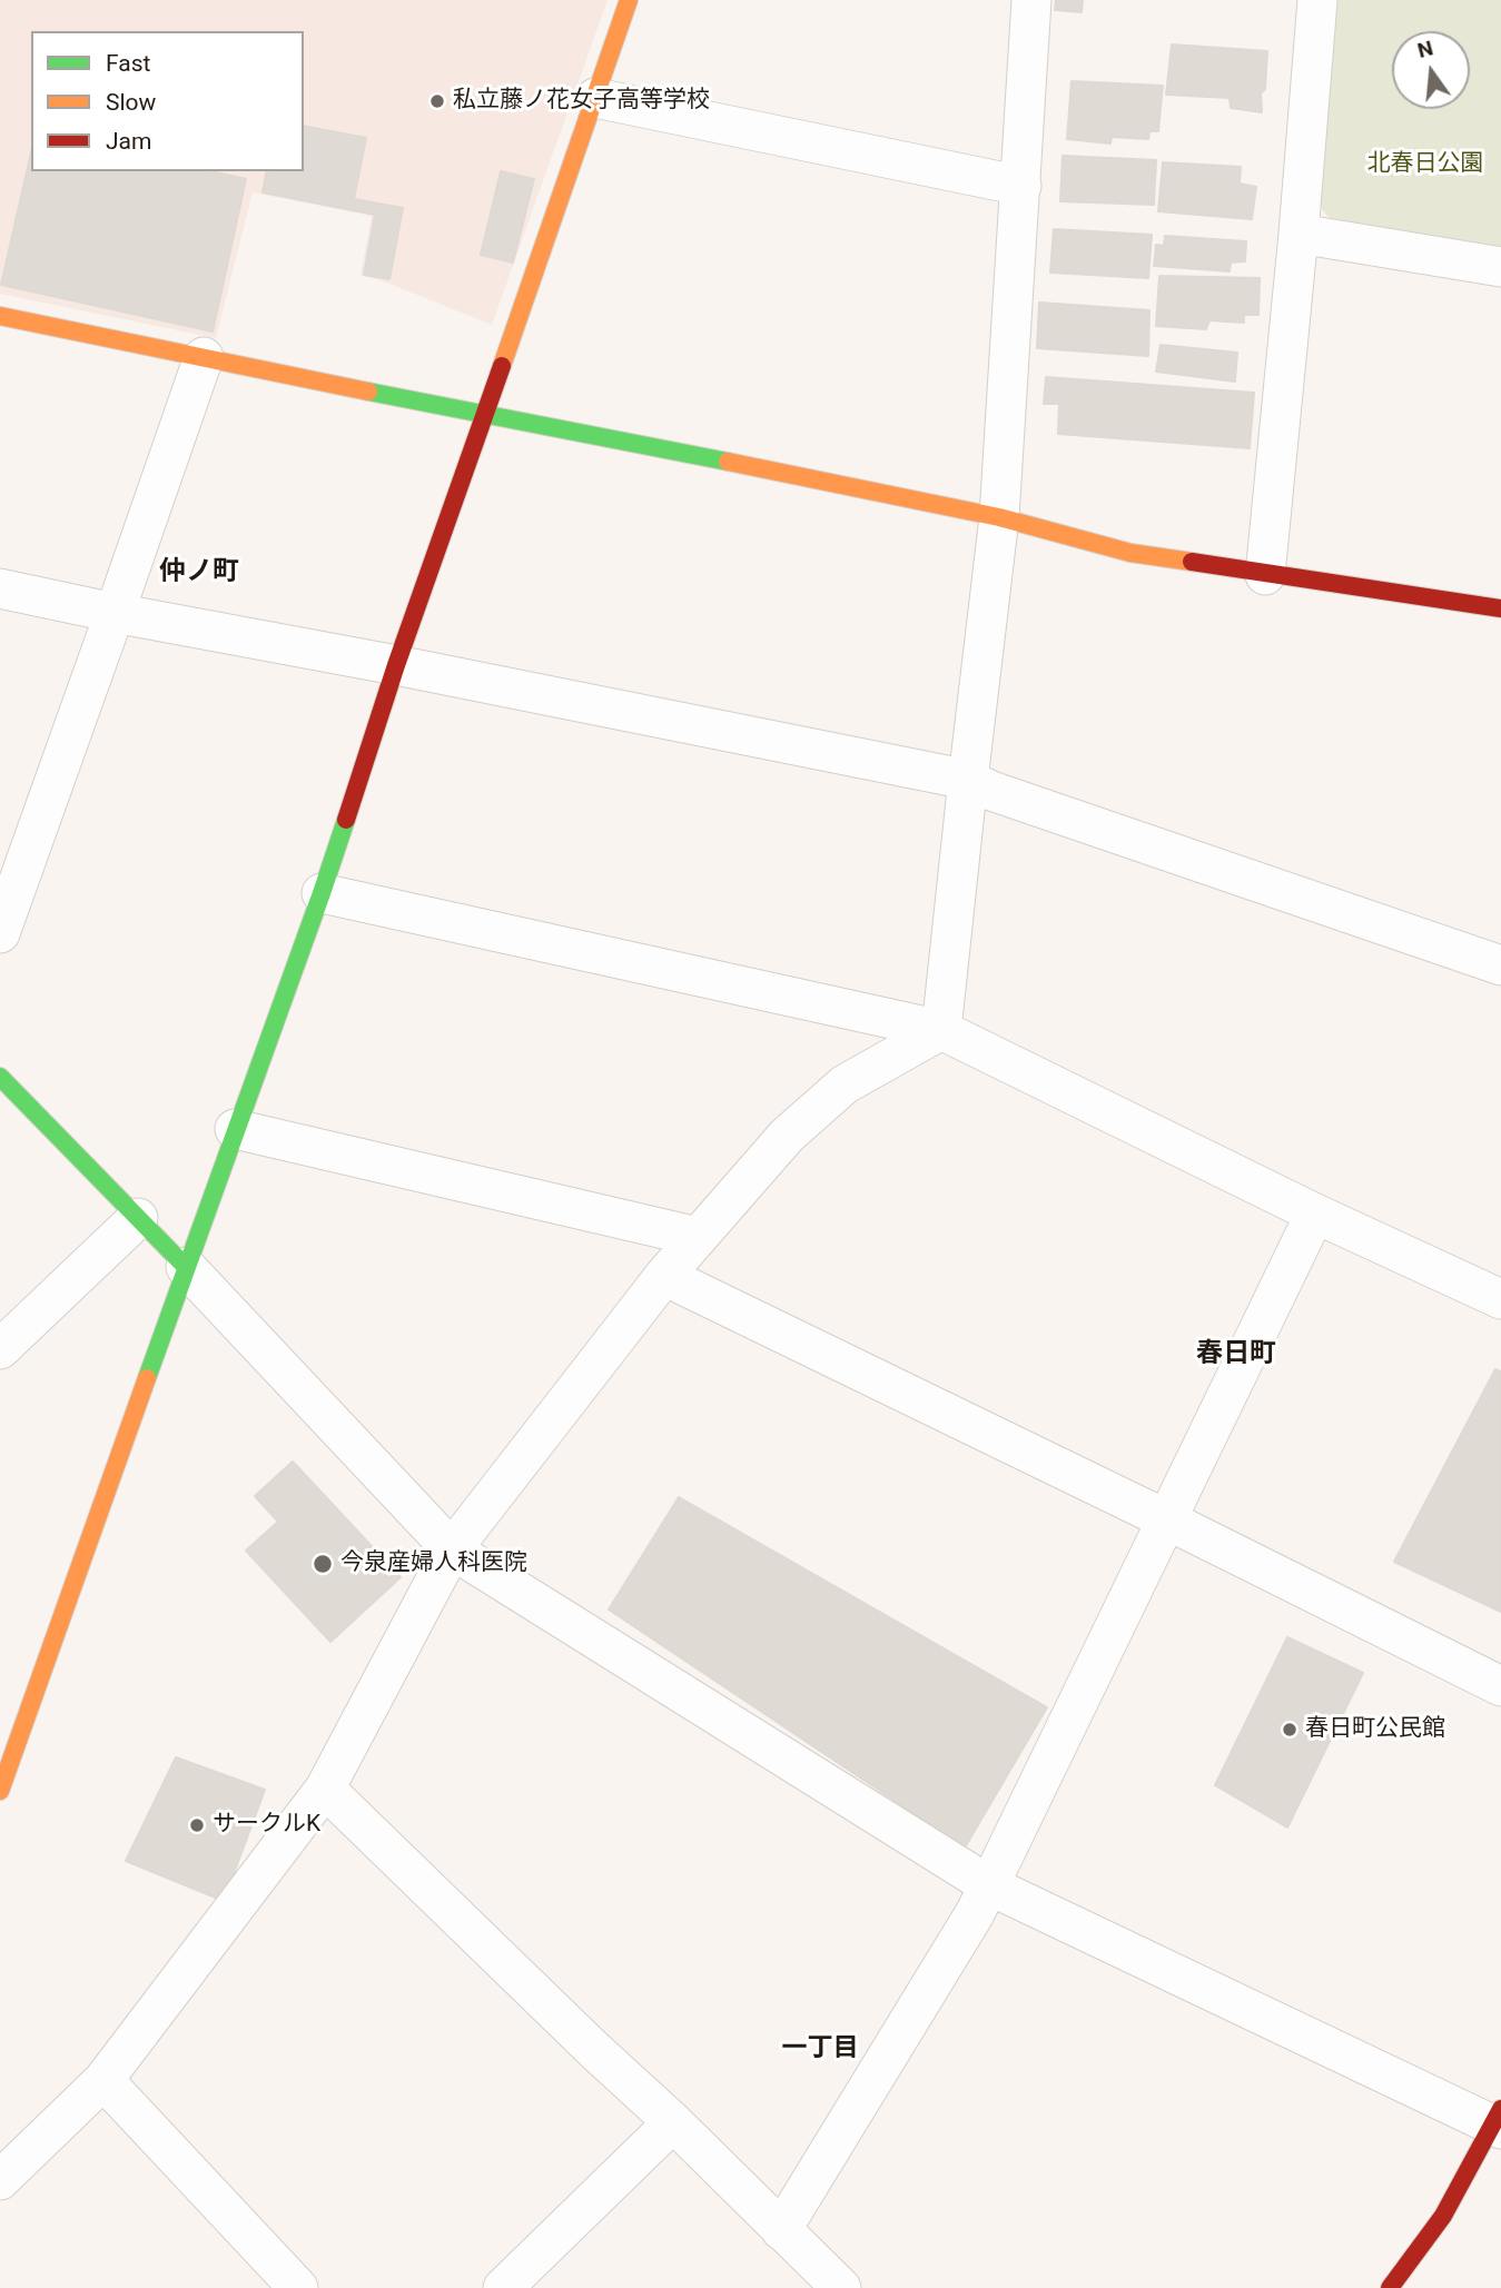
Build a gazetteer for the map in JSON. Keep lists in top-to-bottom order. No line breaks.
{"districts":["仲ノ町","春日町","一丁目"],"parks":["北春日公園"],"places":["私立藤ノ花女子高等学校","今泉産婦人科医院","春日町公民館","サークルK"],"legend":["Fast","Slow","Jam"],"north":"top"}
